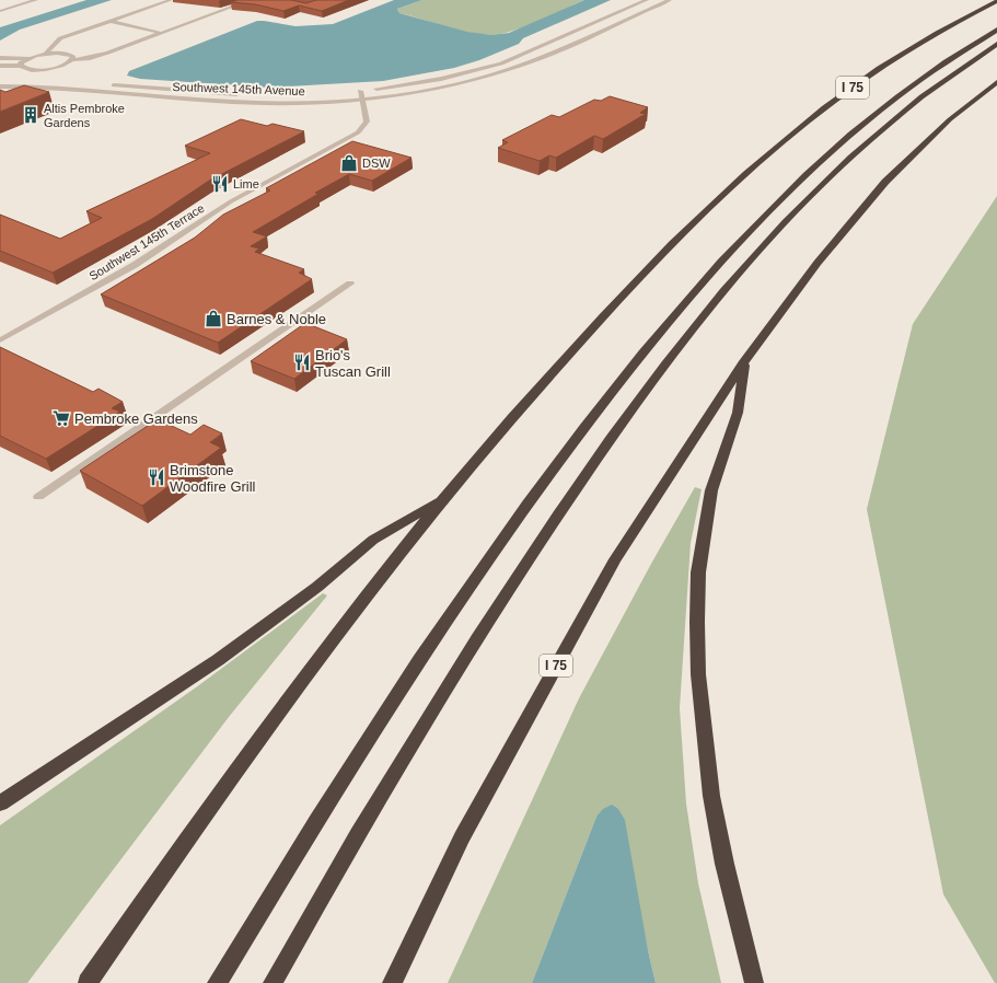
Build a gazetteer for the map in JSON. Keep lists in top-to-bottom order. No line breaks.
{"streets":{"highway":["I 75"],"street":["Southwest 145th Avenue","Southwest 145th Terrace"]},"crossings":[["Southwest 145th Avenue","Southwest 145th Terrace"]],"places":{"building":["Altis Pembroke Gardens"],"shop":["DSW","Barnes & Noble"],"restaurant":["Lime","Brio's Tuscan Grill","Brimstone Woodfire Grill"],"supermarket":["Pembroke Gardens"]}}
